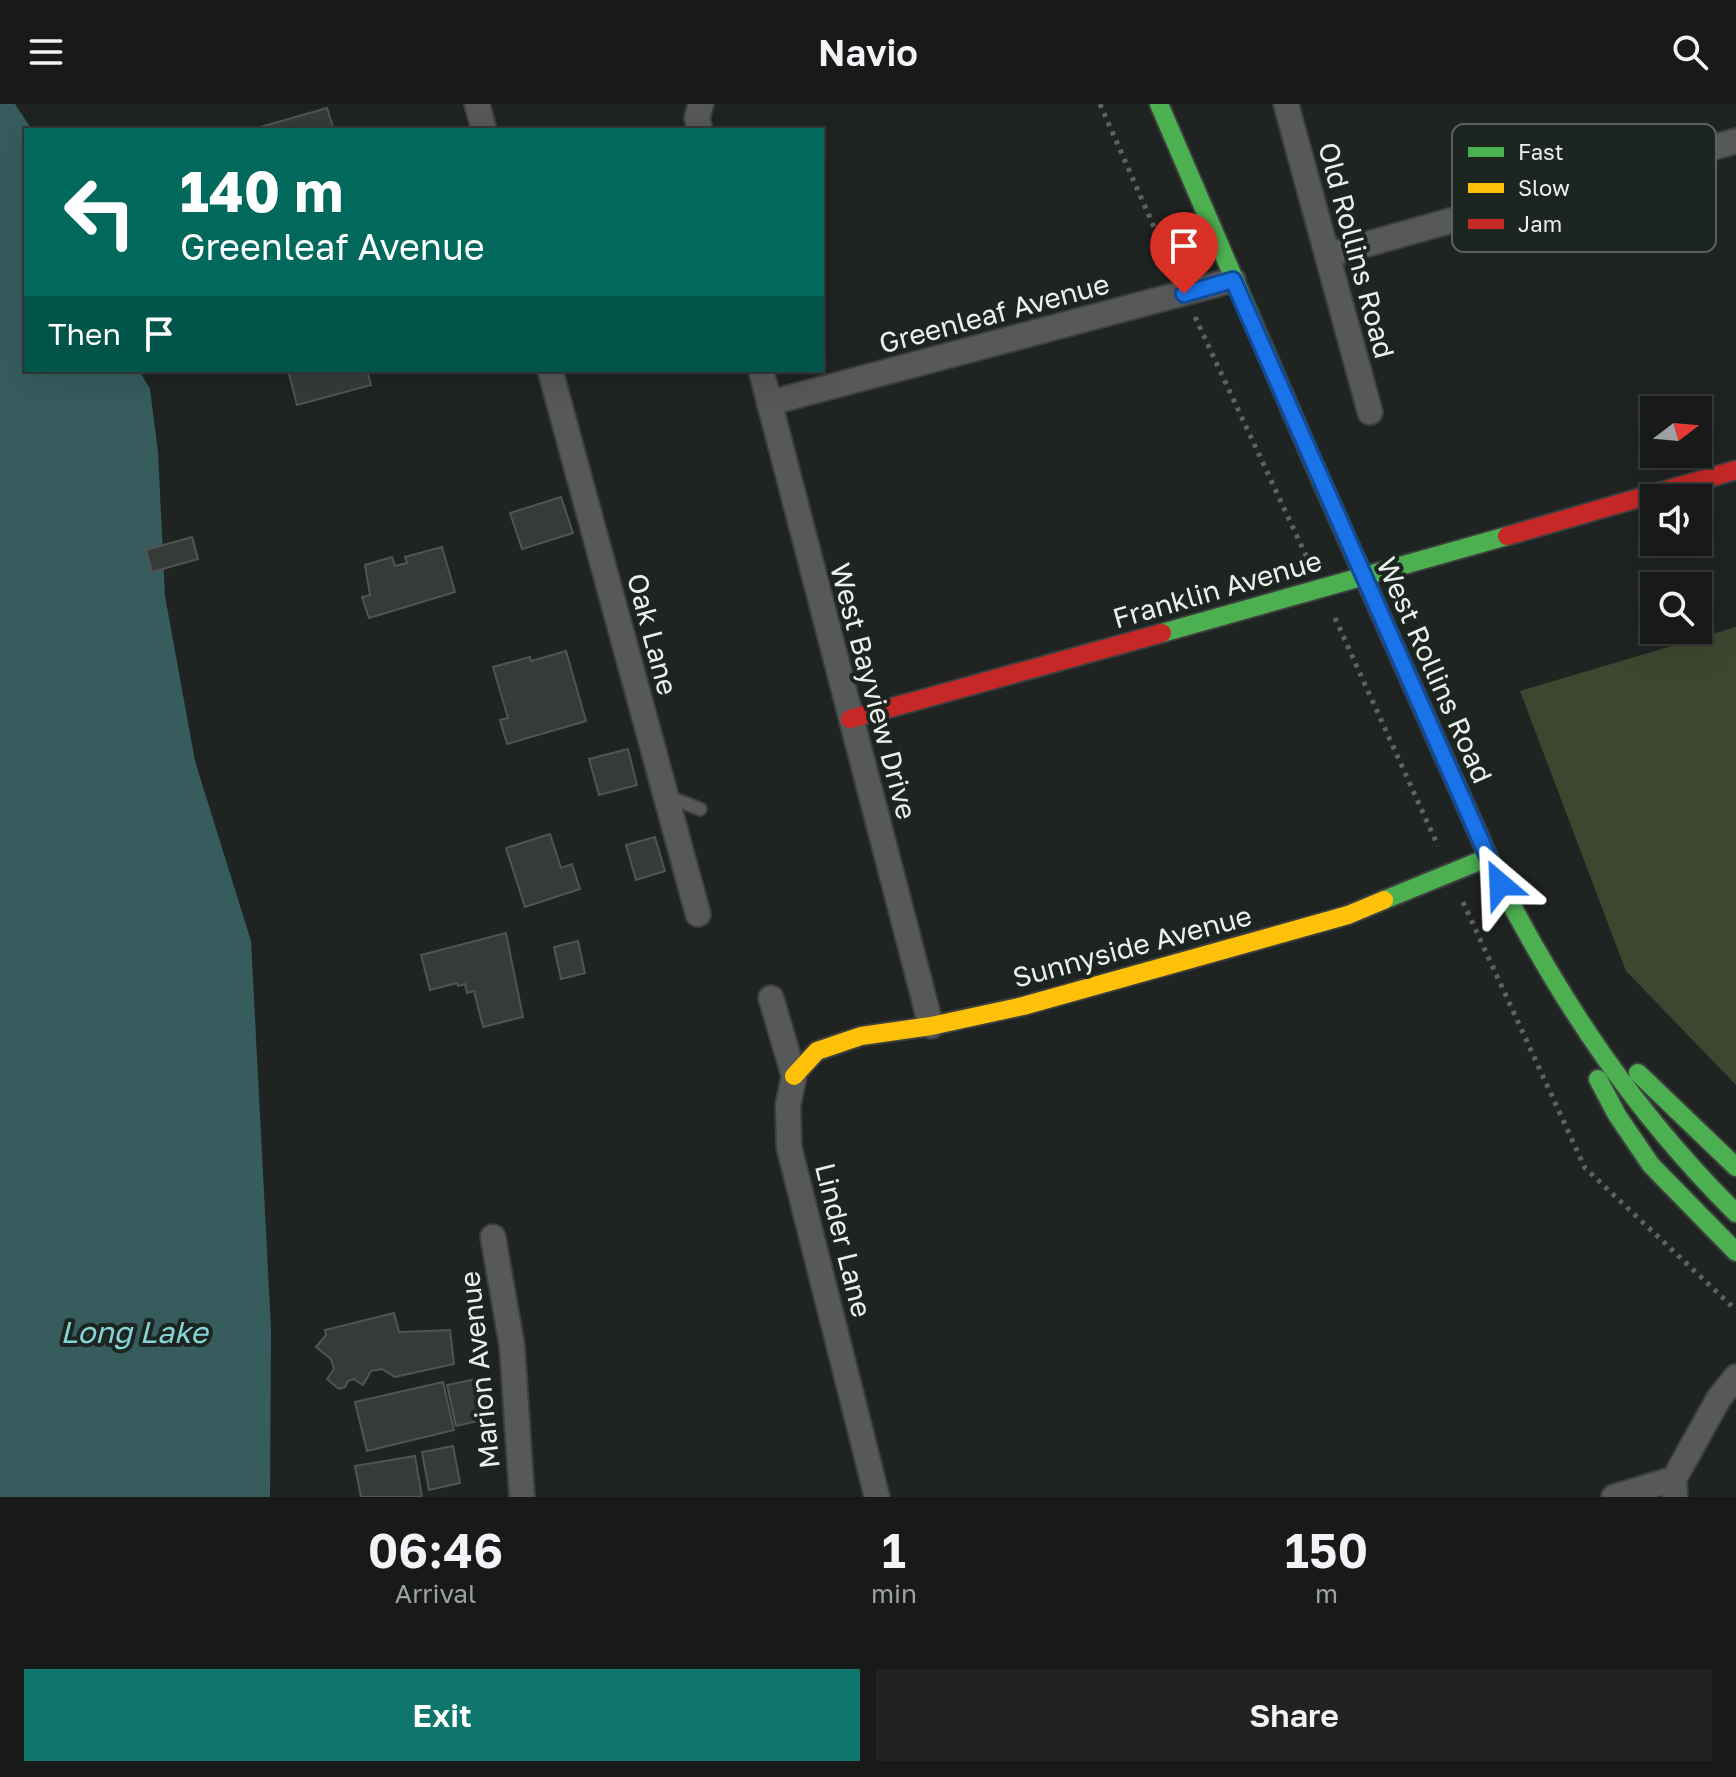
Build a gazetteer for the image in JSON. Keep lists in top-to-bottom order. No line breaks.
{"streets":{"street":["Old Rollins Road","Greenleaf Avenue","Franklin Avenue","Oak Lane","West Rollins Road","West Bayview Drive","Sunnyside Avenue","Linder Lane","Marion Avenue"]},"crossings":[["Greenleaf Avenue","West Rollins Road"],["Greenleaf Avenue","West Bayview Drive"],["Franklin Avenue","West Rollins Road"],["Franklin Avenue","West Bayview Drive"],["West Rollins Road","Sunnyside Avenue"],["West Bayview Drive","Sunnyside Avenue"],["Sunnyside Avenue","Linder Lane"]],"water":["Long Lake"],"legend":["Fast","Slow","Jam"],"north":"right","page":{"header":"Navio","turn":["140 m","Greenleaf Avenue"],"then":"Then","eta":["06:46","Arrival","1","min","150","m"],"buttons":["Exit","Share"]}}
